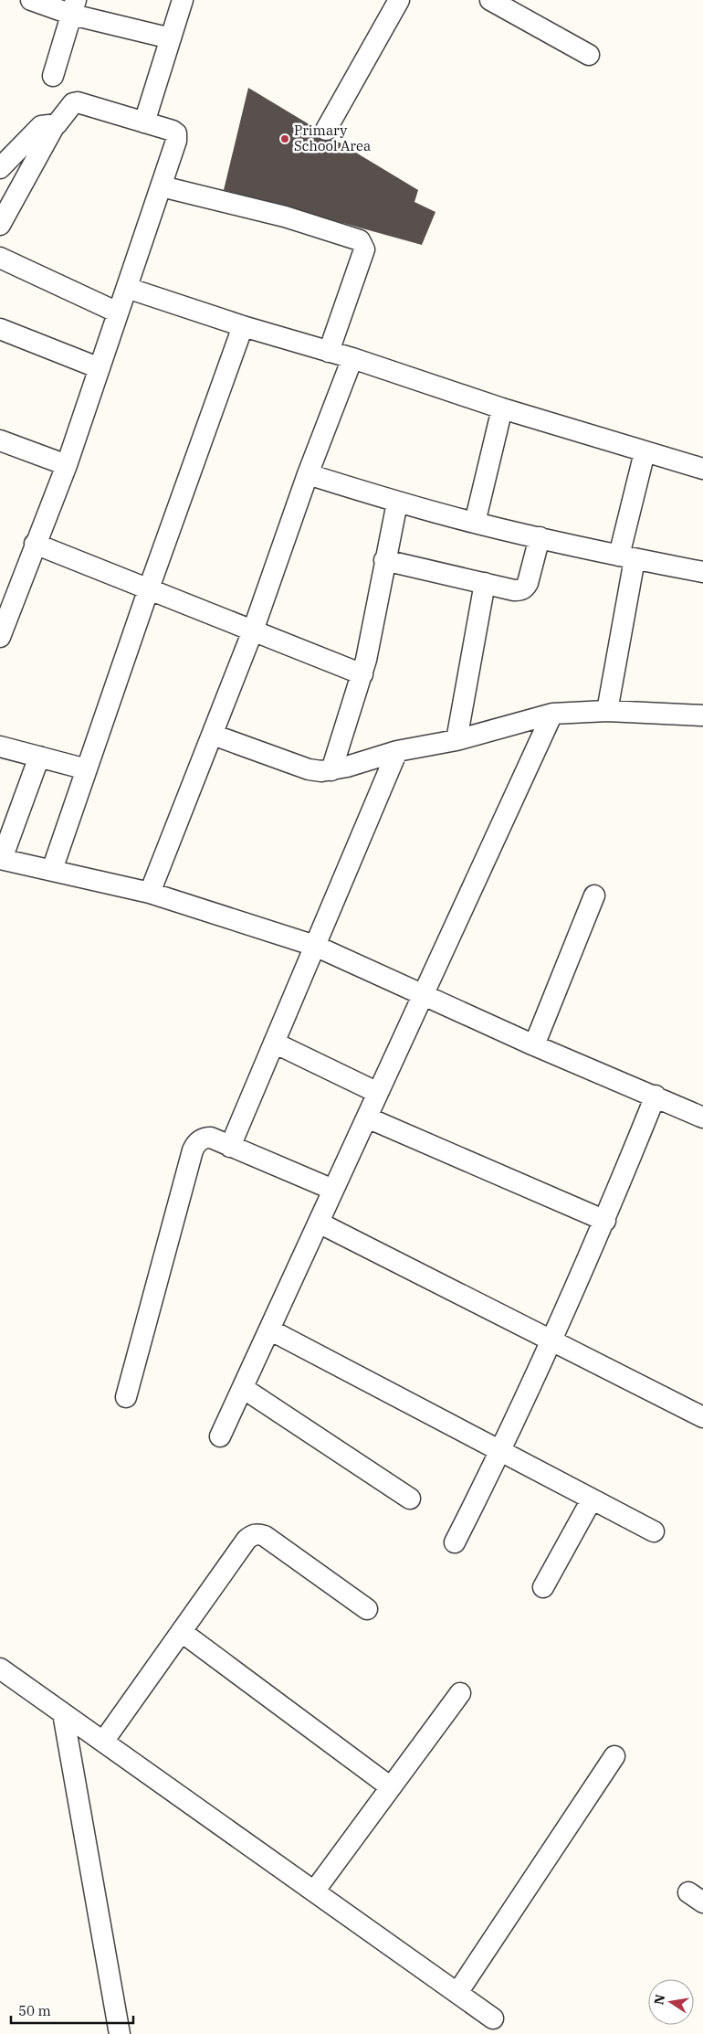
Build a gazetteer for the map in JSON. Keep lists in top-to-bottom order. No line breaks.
{"places":["Primary School Area"],"scale_bar":"50 m","north":"left"}
